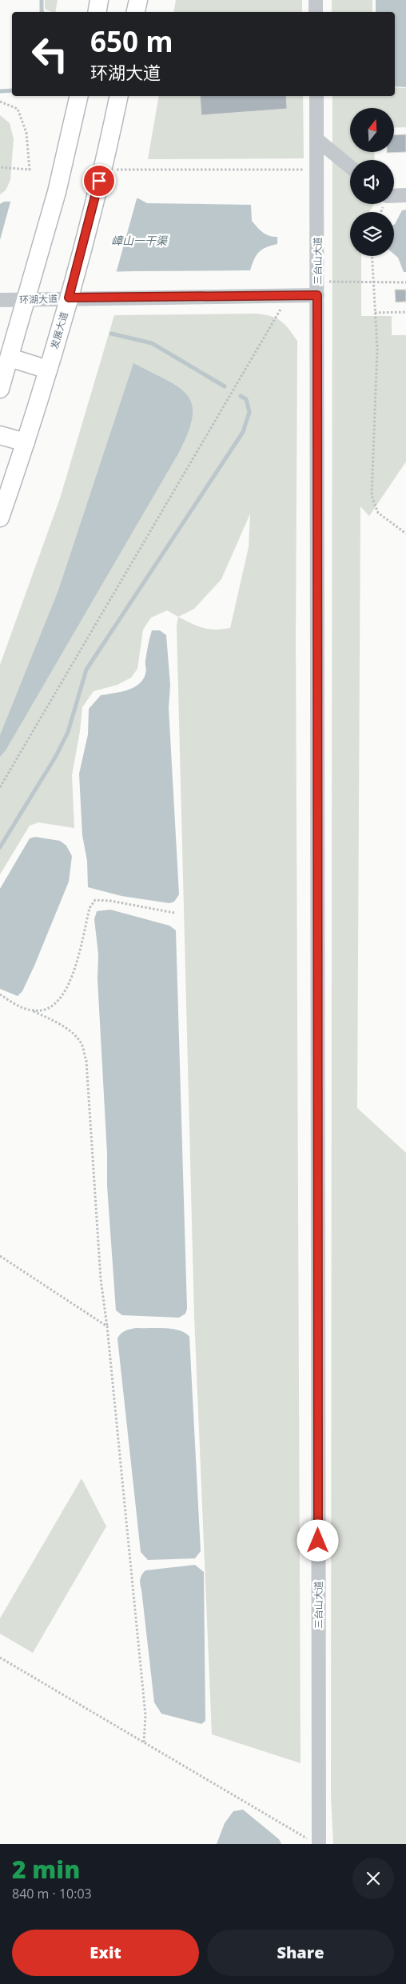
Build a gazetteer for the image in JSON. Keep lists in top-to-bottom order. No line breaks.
{"streets":{"main road":["发展大道"],"street":["三台山大道","环湖大道"]},"crossings":[["三台山大道","环湖大道"],["环湖大道","发展大道"]],"water":["嶂山一干渠"],"north":"top","page":{"turn":["650 m","环湖大道"],"heading":["2 min","840 m · 10:03"],"buttons":["Exit","Share"]}}
